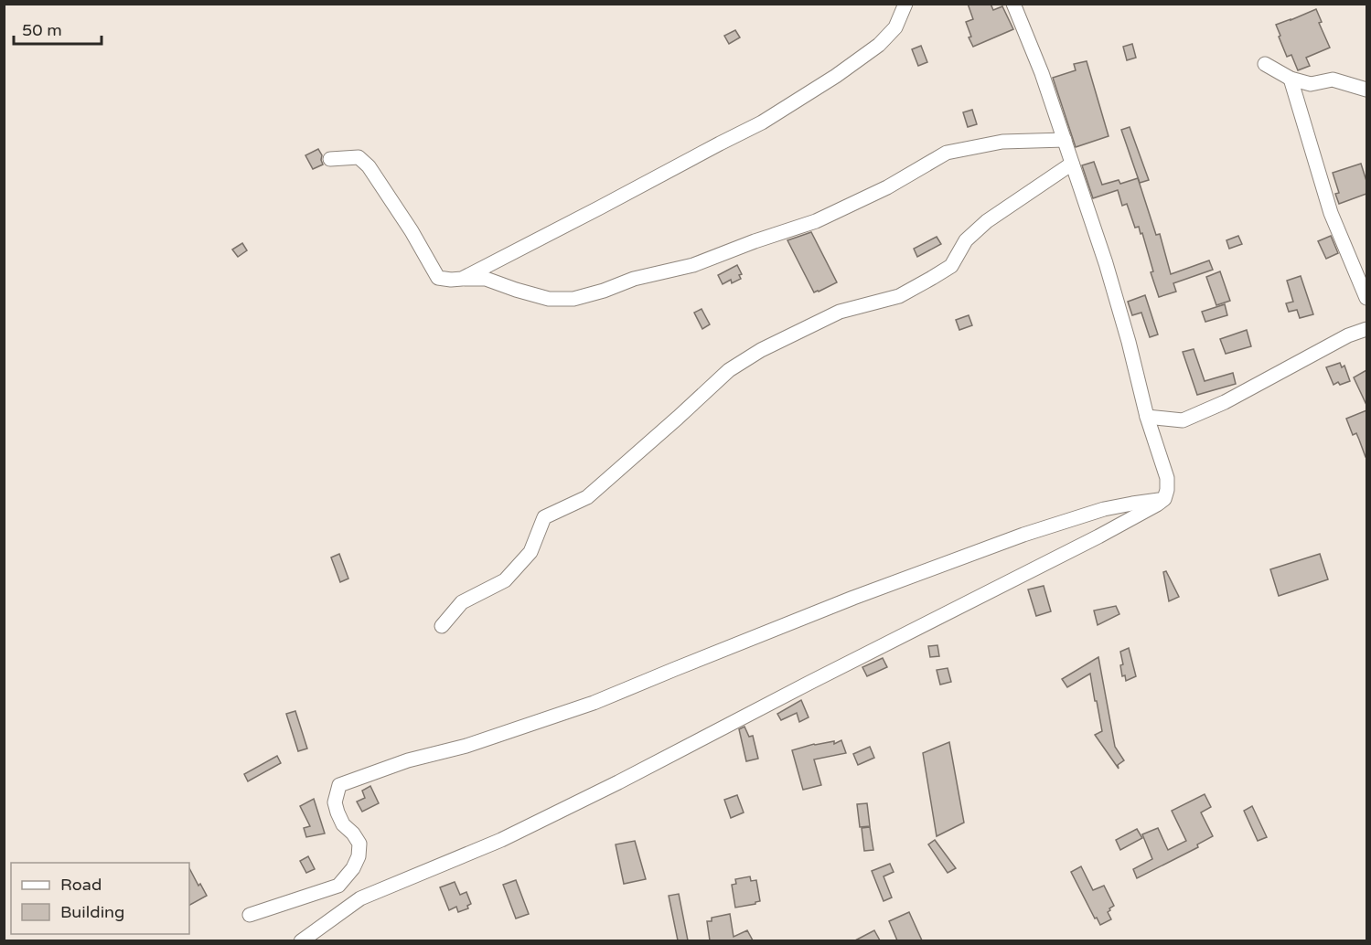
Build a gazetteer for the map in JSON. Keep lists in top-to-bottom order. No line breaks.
{"legend":["Road","Building"],"scale_bar":"50 m"}
